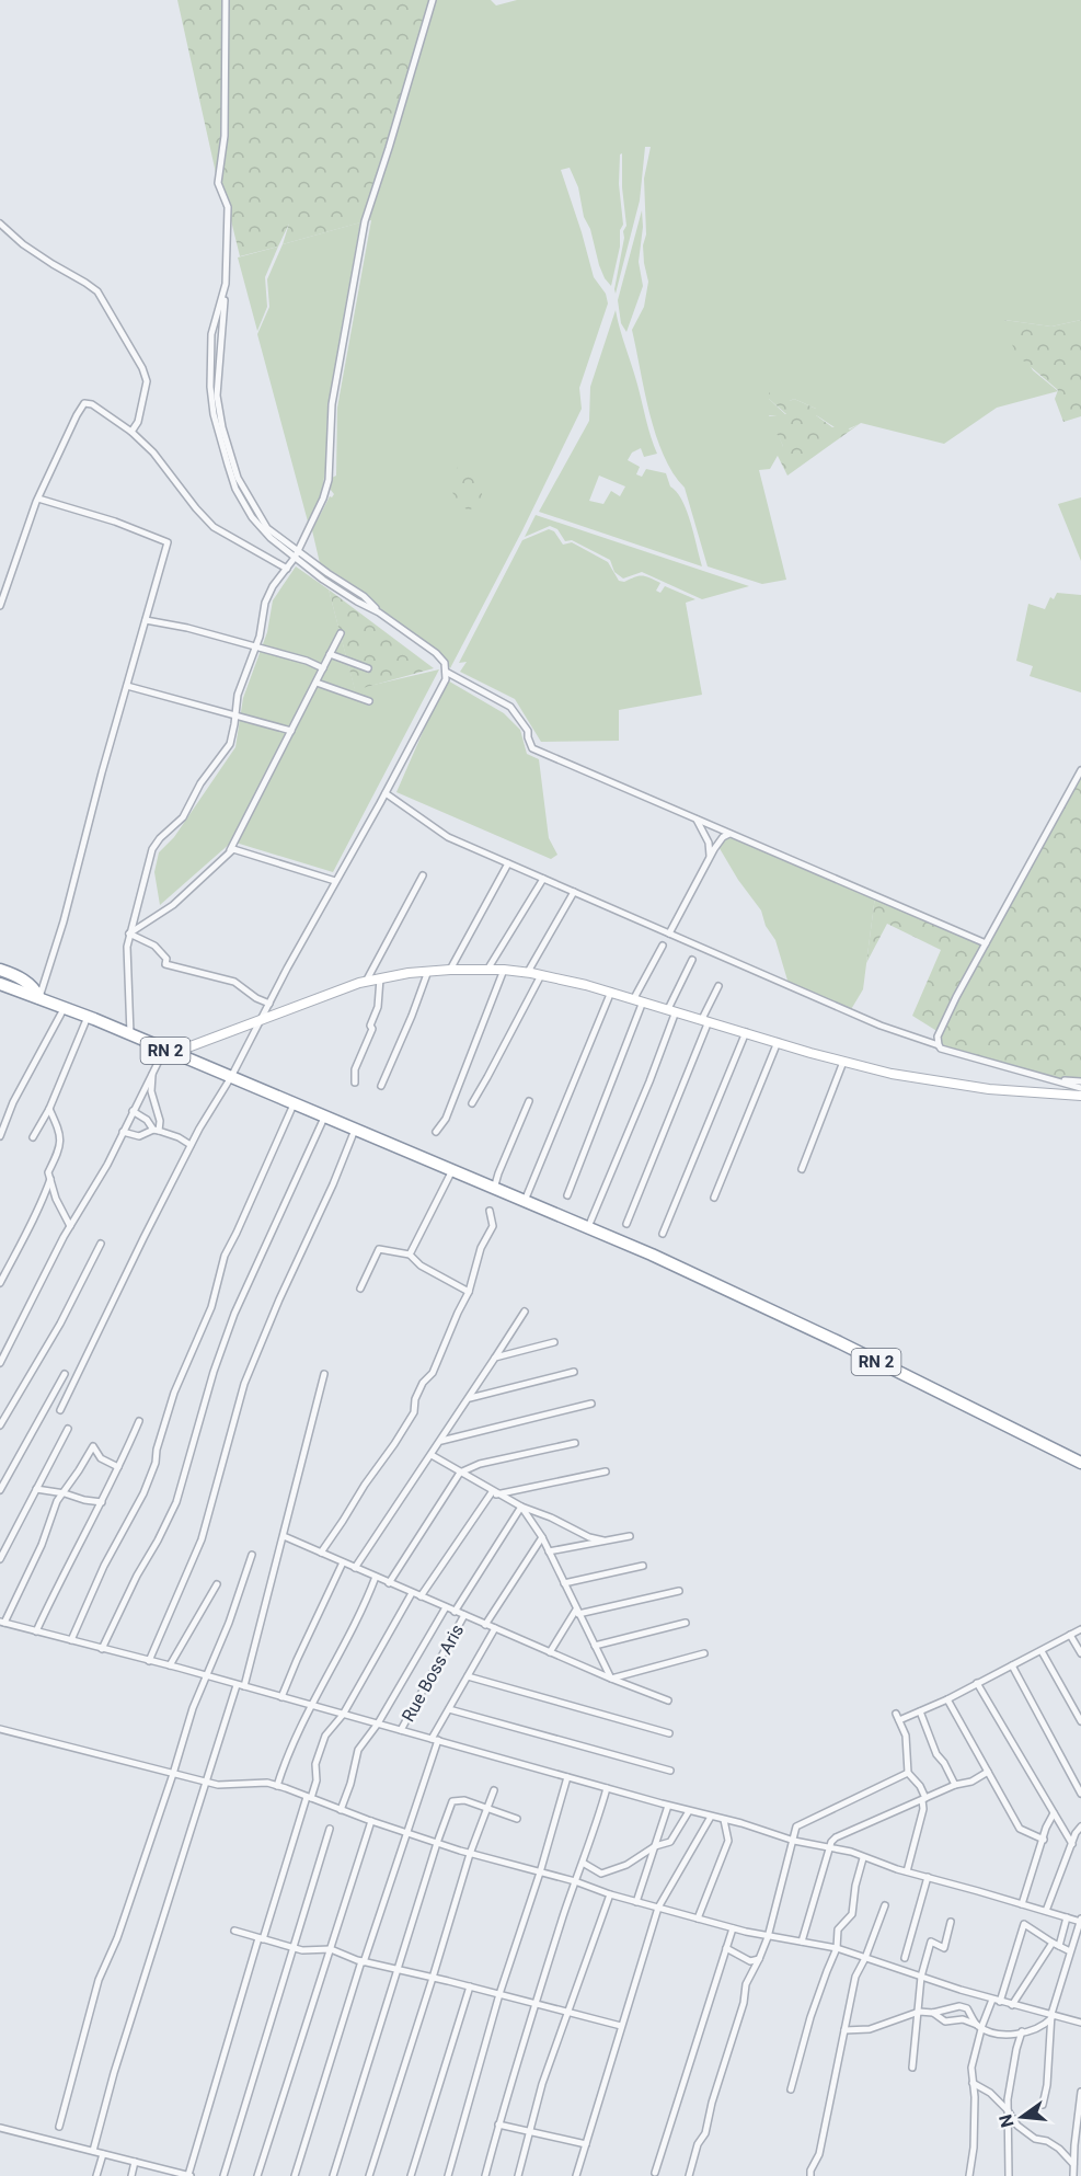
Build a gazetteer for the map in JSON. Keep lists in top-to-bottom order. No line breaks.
{"streets":{"highway":["RN 2"],"street":["Rue Boss Aris"]},"north":"left"}
